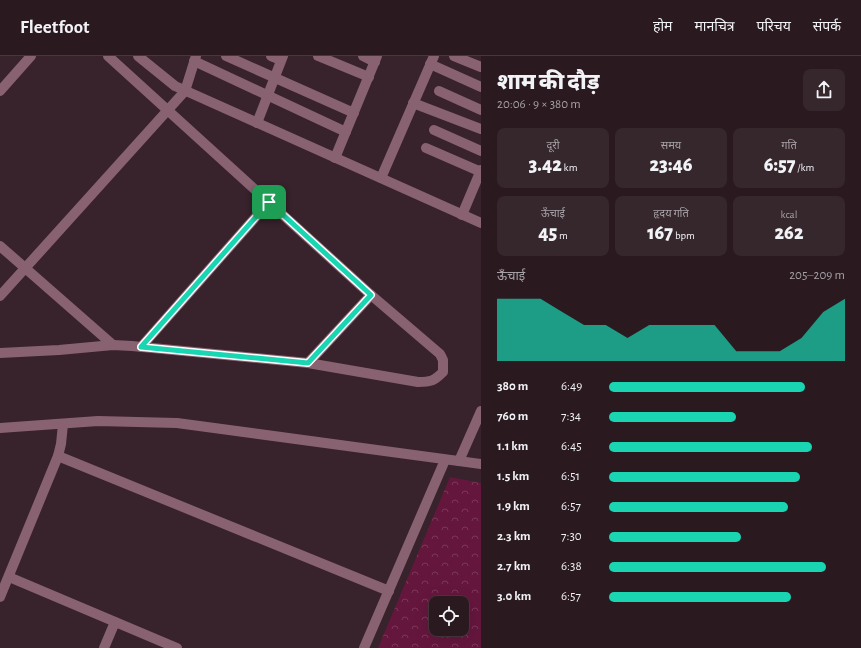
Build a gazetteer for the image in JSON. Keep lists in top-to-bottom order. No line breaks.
{"page":{"header":"Fleetfoot","nav":["होम","मानचित्र","परिचय","संपर्क"],"heading":["शाम की दौड़","20:06 · 9 × 380 m"],"stats":[["दूरी","3.42 km"],["समय","23:46"],["गति","6:57 /km"],["ऊँचाई","45 m"],["हृदय गति","167 bpm"],["kcal","262"]],"chart":["ऊँचाई","205–209 m"],"list":[{"name":"380 m","note":"6:49"},{"name":"760 m","note":"7:34"},{"name":"1.1 km","note":"6:45"},{"name":"1.5 km","note":"6:51"},{"name":"1.9 km","note":"6:57"},{"name":"2.3 km","note":"7:30"},{"name":"2.7 km","note":"6:38"},{"name":"3.0 km","note":"6:57"}]}}
